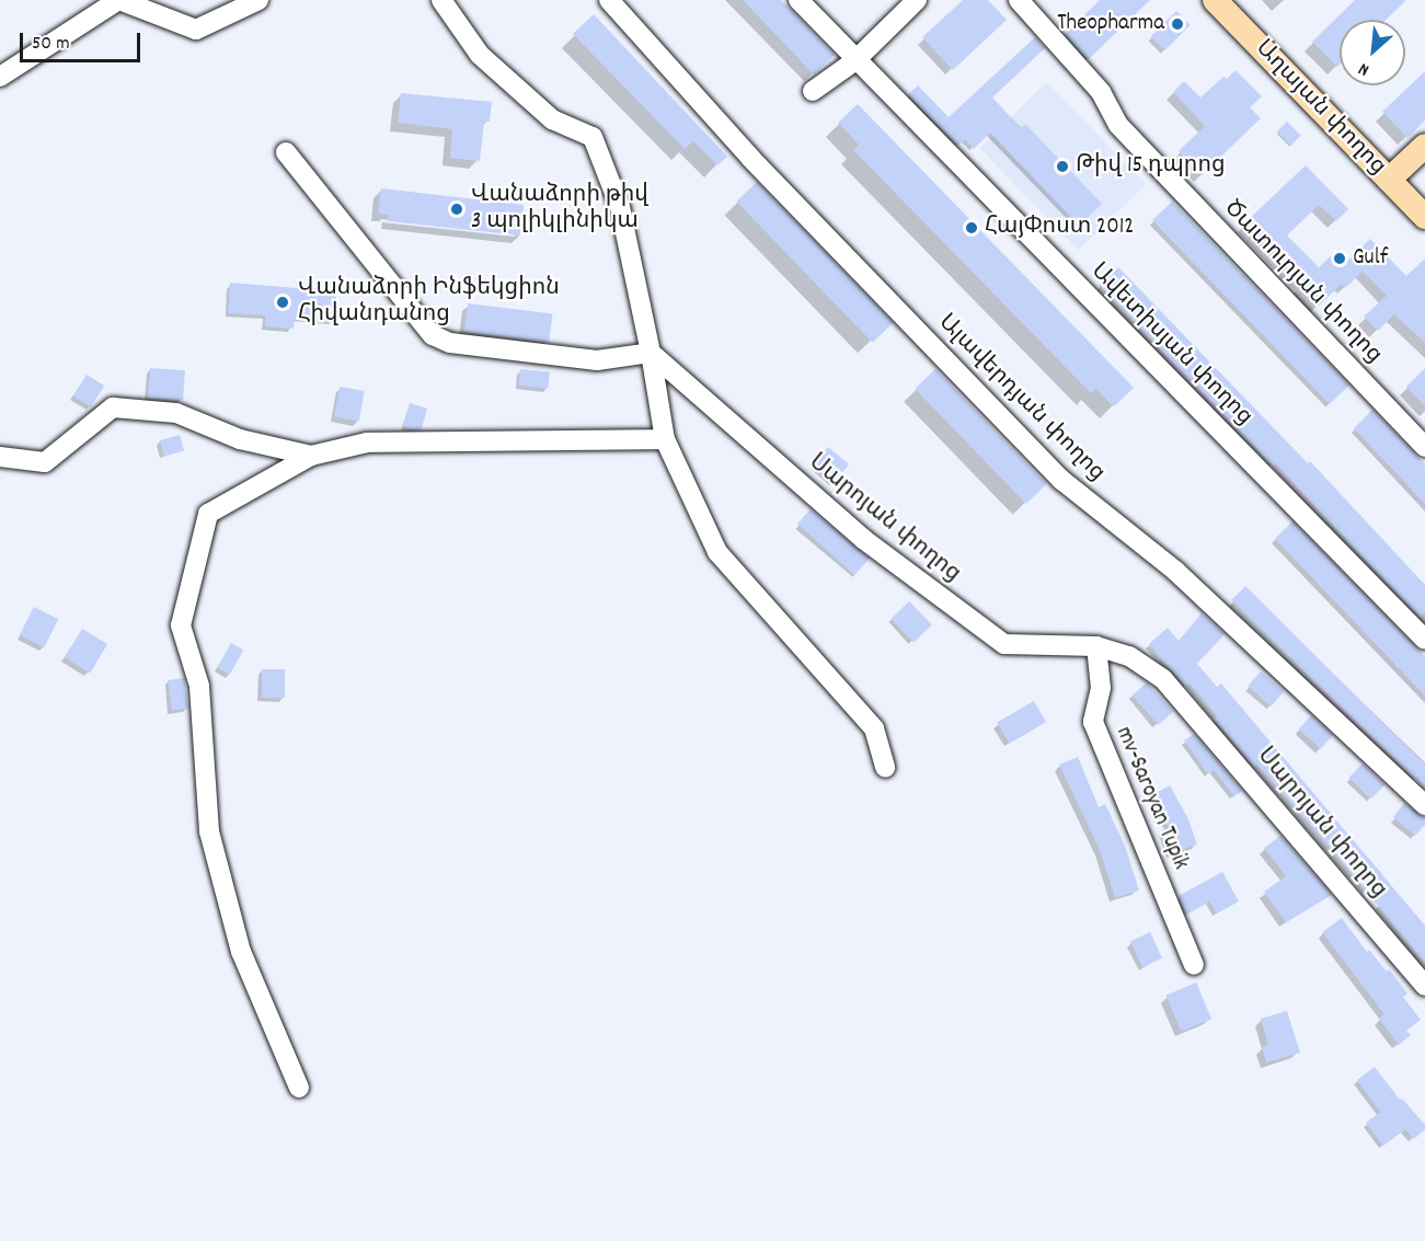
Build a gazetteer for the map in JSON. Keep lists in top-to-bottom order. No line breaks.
{"streets":{"main road":["Աղայան փողոց"],"street":["Ծատուրյան փողոց","Ավետիսյան փողոց","Ալավերդյան փողոց","Սարոյան փողոց","mv-Saroyan Tupik"]},"crossings":[["Սարոյան փողոց","mv-Saroyan Tupik"]],"places":["Theopharma","Թիվ 15 դպրոց","Վանաձորի թիվ 3 պոլիկլինիկա","ՀայՓոստ 2012","Gulf","Վանաձորի Ինֆեկցիոն Հիվանդանոց"],"scale_bar":"50 m","north":"bottom left"}
